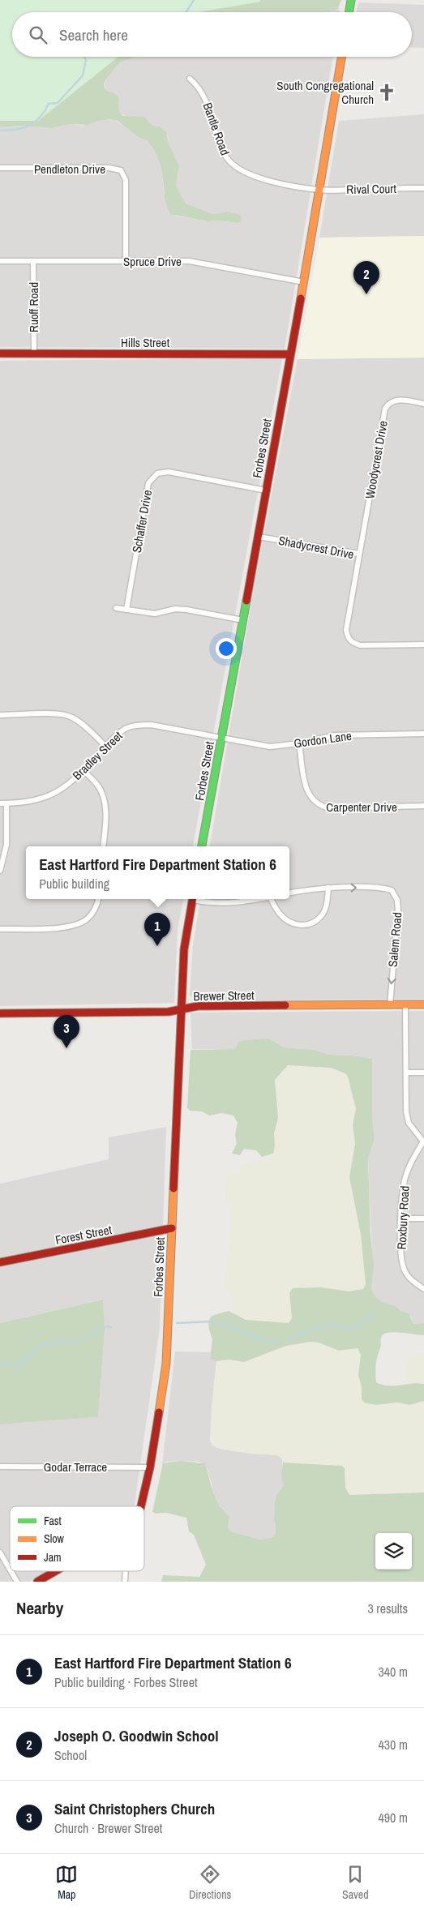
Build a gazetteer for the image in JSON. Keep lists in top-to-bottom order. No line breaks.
{"streets":{"main road":["Hills Street","Forbes Street","Brewer Street","Forest Street"],"street":["Bantle Road","Pendleton Drive","Rival Court","Spruce Drive","Ruoff Road","Woodycrest Drive","Schaffer Drive","Shadycrest Drive","Gordon Lane","Bradley Street","Carpenter Drive","Salem Road","Roxbury Road","Godar Terrace"]},"crossings":[["Bantle Road","Rival Court"],["Bantle Road","Forbes Street"],["Pendleton Drive","Spruce Drive"],["Rival Court","Forbes Street"],["Spruce Drive","Ruoff Road"],["Spruce Drive","Forbes Street"],["Ruoff Road","Hills Street"],["Hills Street","Forbes Street"],["Forbes Street","Schaffer Drive"],["Forbes Street","Shadycrest Drive"],["Forbes Street","Gordon Lane"],["Forbes Street","Bradley Street"],["Forbes Street","Brewer Street"],["Forbes Street","Forest Street"],["Forbes Street","Godar Terrace"],["Woodycrest Drive","Shadycrest Drive"],["Gordon Lane","Bradley Street"],["Gordon Lane","Carpenter Drive"],["Salem Road","Brewer Street"],["Brewer Street","Roxbury Road"]],"places":{"church":["South Congregational Church"]},"legend":["Fast","Slow","Jam"],"page":{"search":"Search here","pins":["2","1","3"],"popup":["East Hartford Fire Department Station 6","Public building"],"heading":["Nearby","3 results"],"list":[{"mark":"1","name":"East Hartford Fire Department Station 6","note":"Public building · Forbes Street","value":"340 m"},{"mark":"2","name":"Joseph O. Goodwin School","note":"School","value":"430 m"},{"mark":"3","name":"Saint Christophers Church","note":"Church · Brewer Street","value":"490 m"}],"nav":["Map","Directions","Saved"]}}
